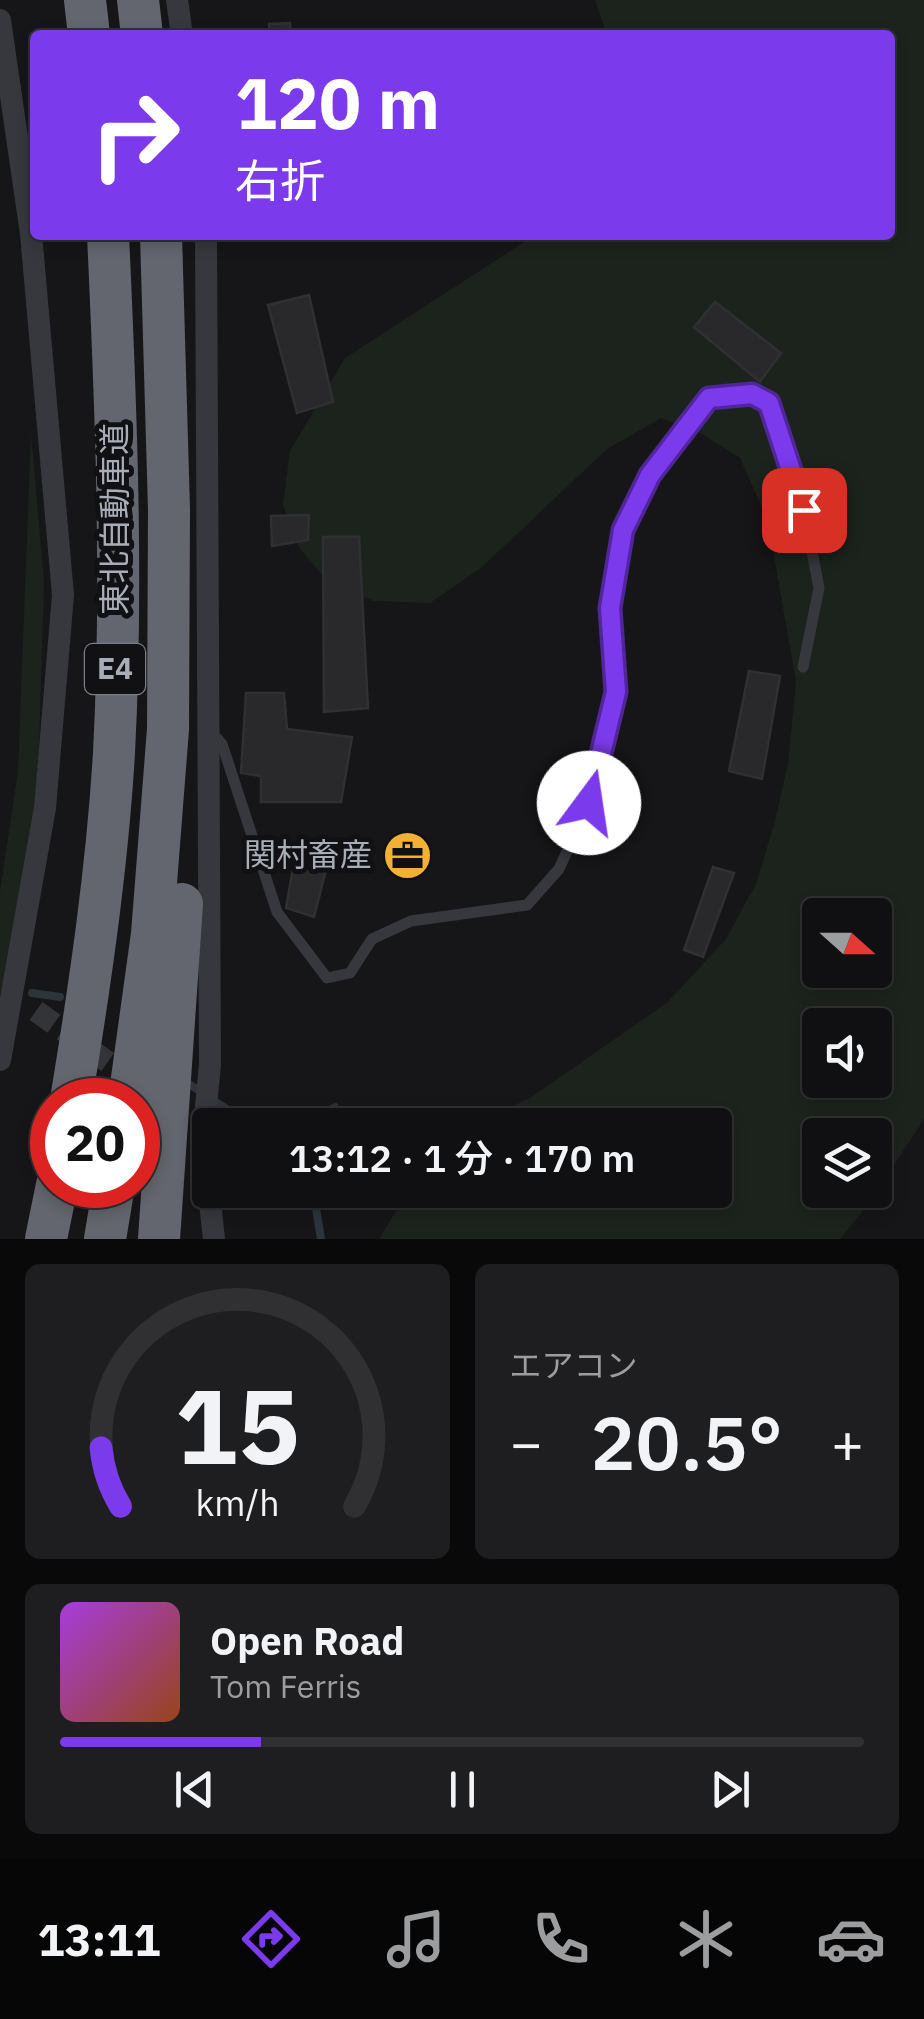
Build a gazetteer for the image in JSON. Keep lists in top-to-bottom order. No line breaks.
{"streets":{"highway":["東北自動車道","E4"]},"places":{"office":["関村畜産"]},"north":"right","page":{"turn":["120 m","右折"],"limit":"20","trip":"13:12 · 1 分 · 170 m","tile":"エアコン","heat":["−","20.5°","+"],"song":["Open Road","Tom Ferris"],"tabs":"13:11","gauge":["15","km/h"]}}
